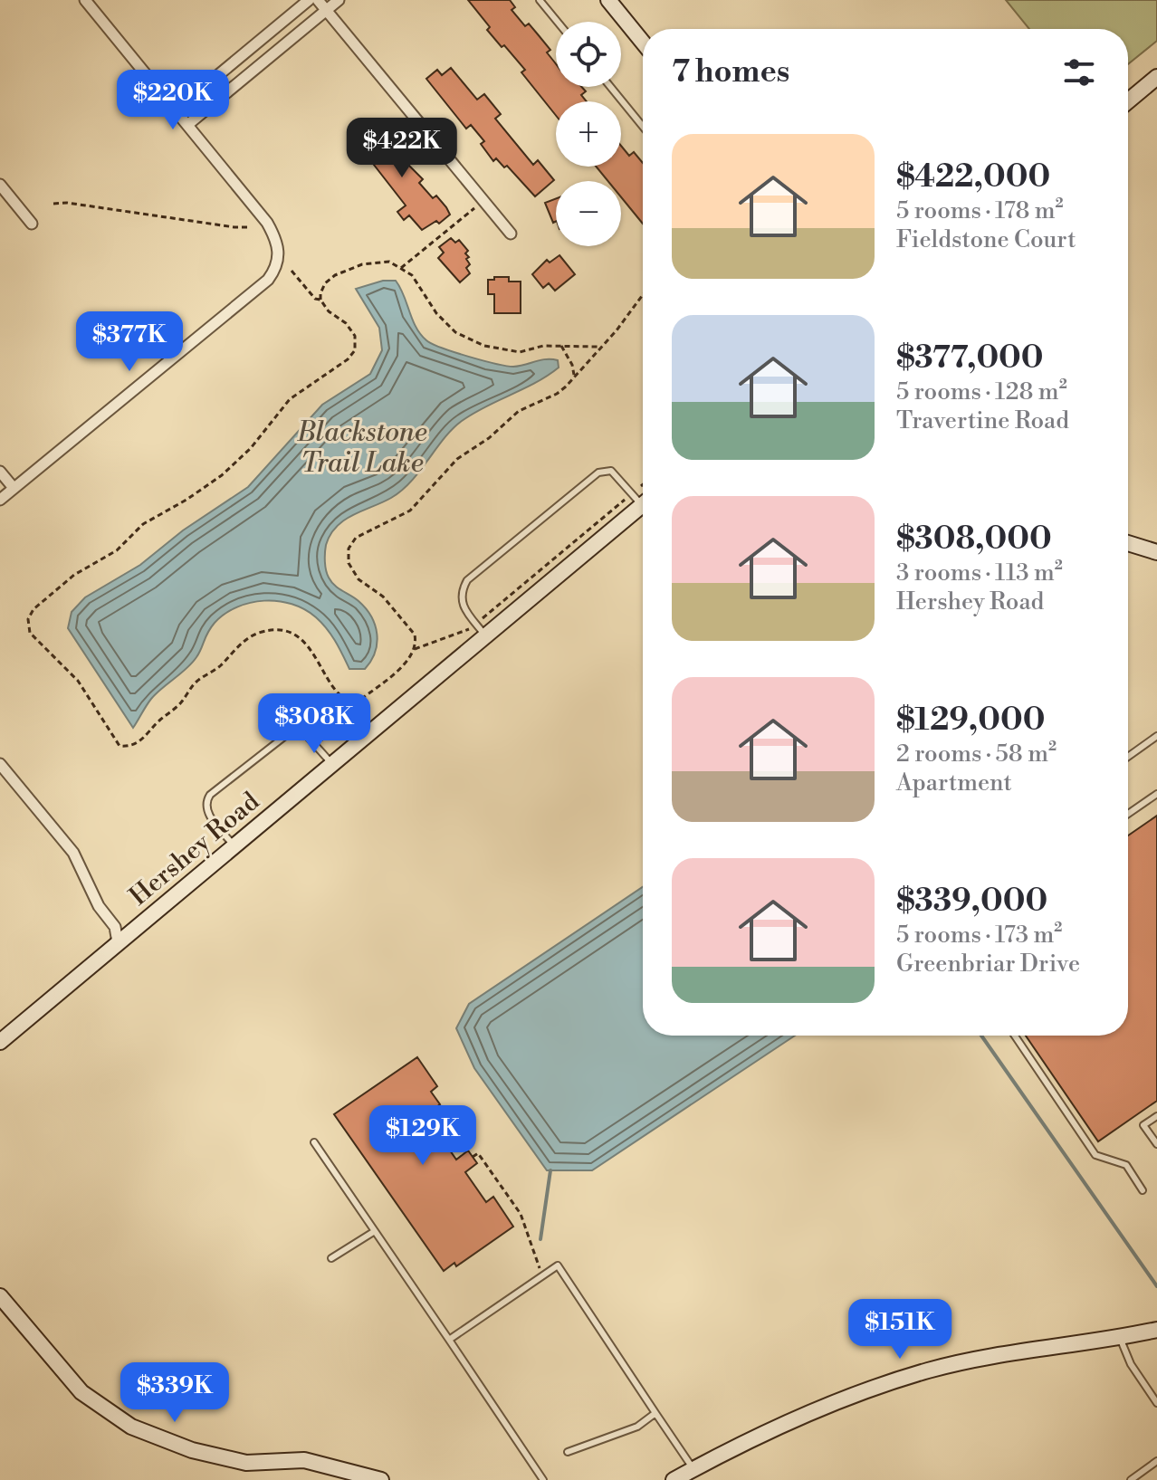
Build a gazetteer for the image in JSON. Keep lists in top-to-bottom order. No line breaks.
{"streets":{"street":["Hershey Road"]},"water":["Blackstone Trail Lake"],"page":{"map_buttons":["+","−"],"heading":"7 homes","price":["$220K","$422K","$377K","$308K","$129K","$151K","$339K"],"list":[{"name":"$422,000","note":"5 rooms · 178 m² · Fieldstone Court"},{"name":"$377,000","note":"5 rooms · 128 m² · Travertine Road"},{"name":"$308,000","note":"3 rooms · 113 m² · Hershey Road"},{"name":"$129,000","note":"2 rooms · 58 m² · Apartment"},{"name":"$339,000","note":"5 rooms · 173 m² · Greenbriar Drive"}]}}
